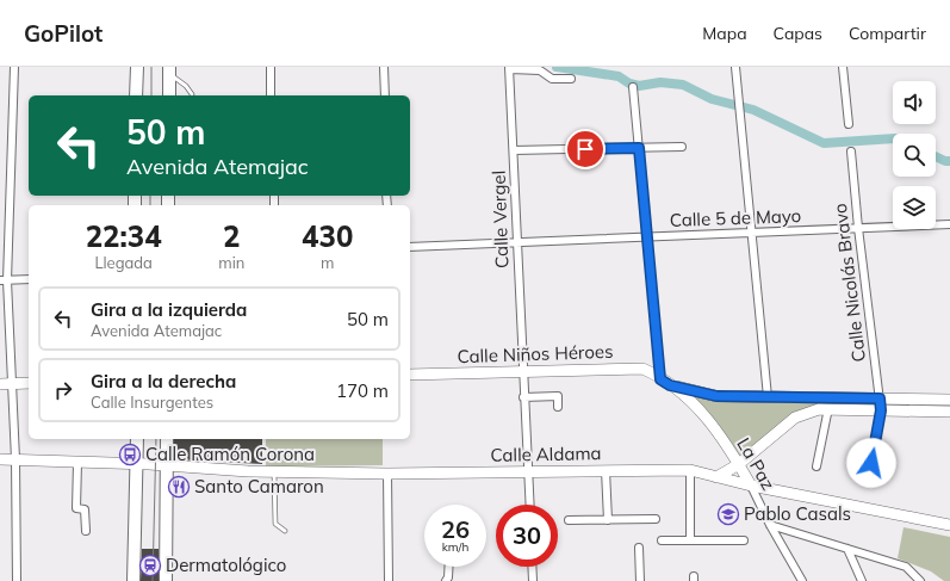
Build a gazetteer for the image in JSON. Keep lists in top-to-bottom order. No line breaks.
{"streets":{"street":["Calle 5 de Mayo","Calle Vergel","Calle Nicolás Bravo","Calle Niños Héroes","Calle Aldama","La Paz"]},"crossings":[["Calle 5 de Mayo","Calle Vergel"],["Calle 5 de Mayo","Calle Nicolás Bravo"],["Calle Vergel","Calle Niños Héroes"],["Calle Vergel","Calle Aldama"],["Calle Niños Héroes","La Paz"],["Calle Aldama","La Paz"]],"places":{"bus stop":["Calle Ramón Corona"],"restaurant":["Santo Camaron"],"school or university":["Pablo Casals"],"station":["Dermatológico"]},"page":{"header":"GoPilot","nav":["Mapa","Capas","Compartir"],"turn":["50 m","Avenida Atemajac"],"eta":["22:34","Llegada","2","min","430","m"],"list":[{"name":"Gira a la izquierda","note":"Avenida Atemajac","value":"50 m"},{"name":"Gira a la derecha","note":"Calle Insurgentes","value":"170 m"}],"speed":"26 km/h","limit":"30"}}
